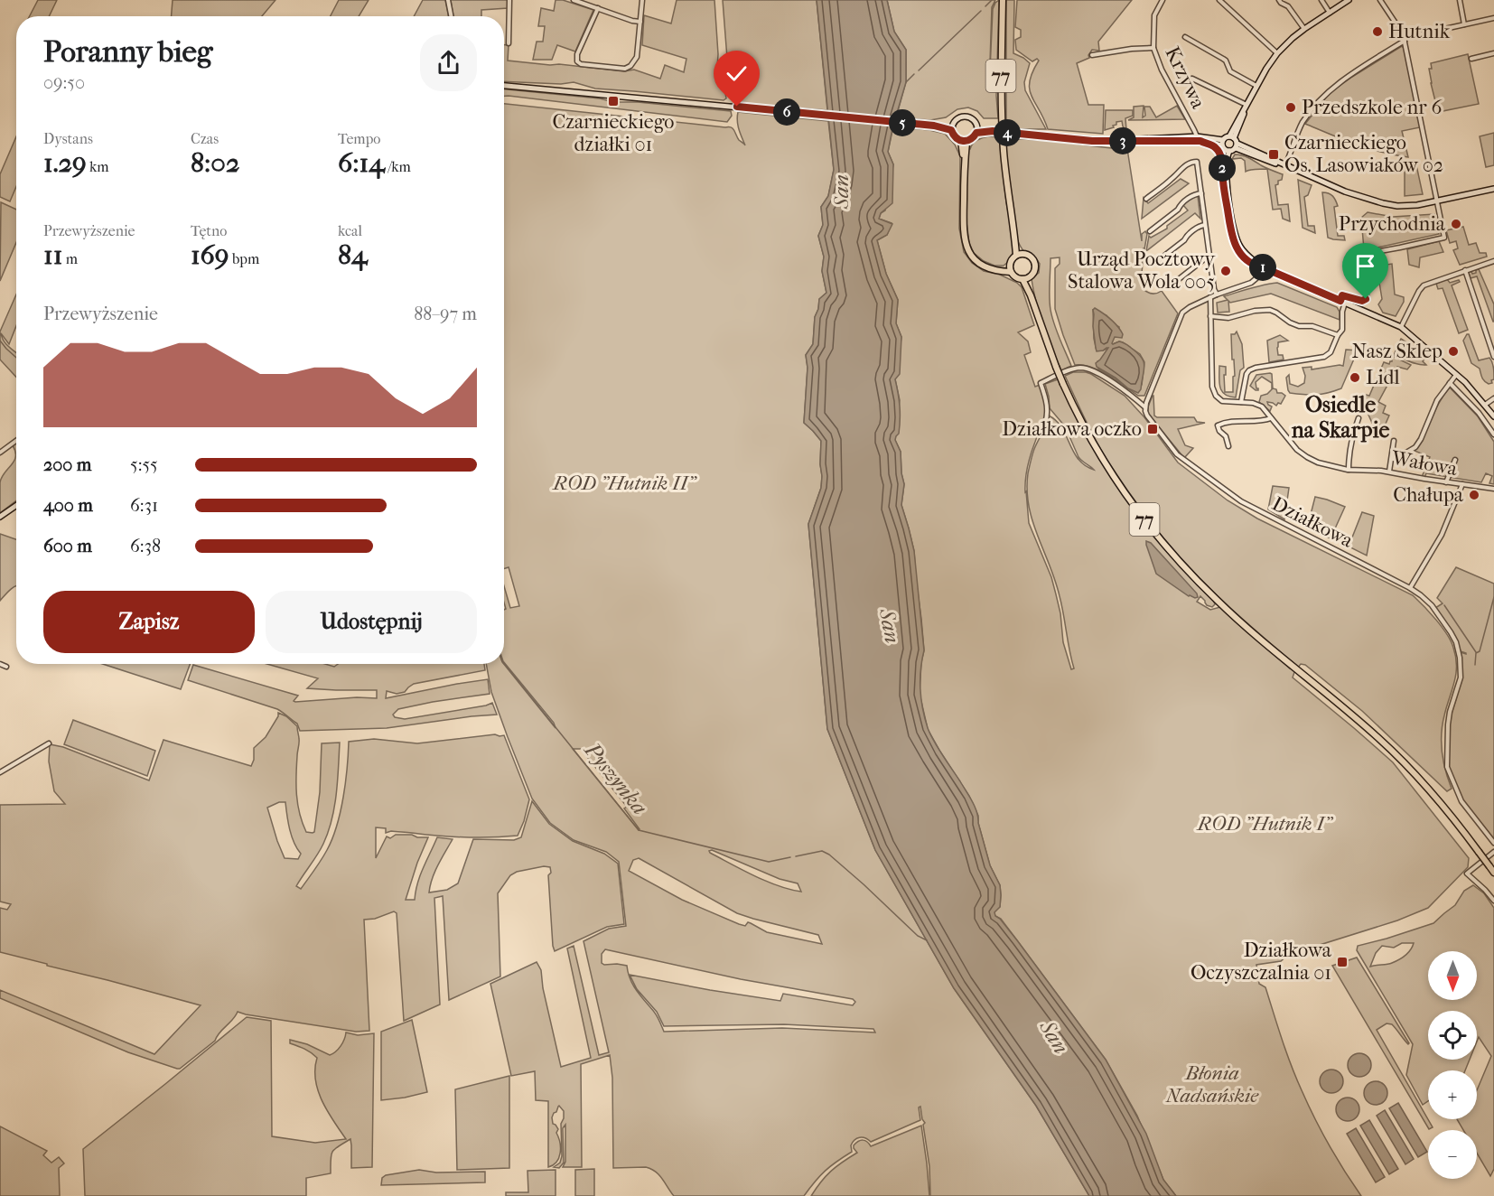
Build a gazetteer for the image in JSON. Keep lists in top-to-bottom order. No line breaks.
{"streets":{"main road":["77"],"street":["Krzywa","Wałowa","Działkowa"]},"districts":["Osiedle na Skarpie"],"water":["San","Pyszynka"],"parks":["ROD \"Hutnik II\"","ROD \"Hutnik I\"","Błonia Nadsańskie"],"places":{"other":["Hutnik","Przedszkole nr 6","Przychodnia","Urząd Pocztowy Stalowa Wola 005","Nasz Sklep","Lidl","Chałupa"],"transit":["Czarnieckiego działki 01","Czarnieckiego Os. Lasowiaków 02","Działkowa oczko","Działkowa Oczyszczalnia 01"]},"north":"bottom","page":{"heading":["Poranny bieg","09:50"],"pins":["6","5","4","3","2","1"],"stats":[["Dystans","1.29 km"],["Czas","8:02"],["Tempo","6:14 /km"],["Przewyższenie","11 m"],["Tętno","169 bpm"],["kcal","84"]],"chart":["Przewyższenie","88–97 m"],"list":[{"name":"200 m","note":"5:55"},{"name":"400 m","note":"6:31"},{"name":"600 m","note":"6:38"}],"buttons":["Zapisz","Udostępnij"],"map_buttons":["+","−"]}}
